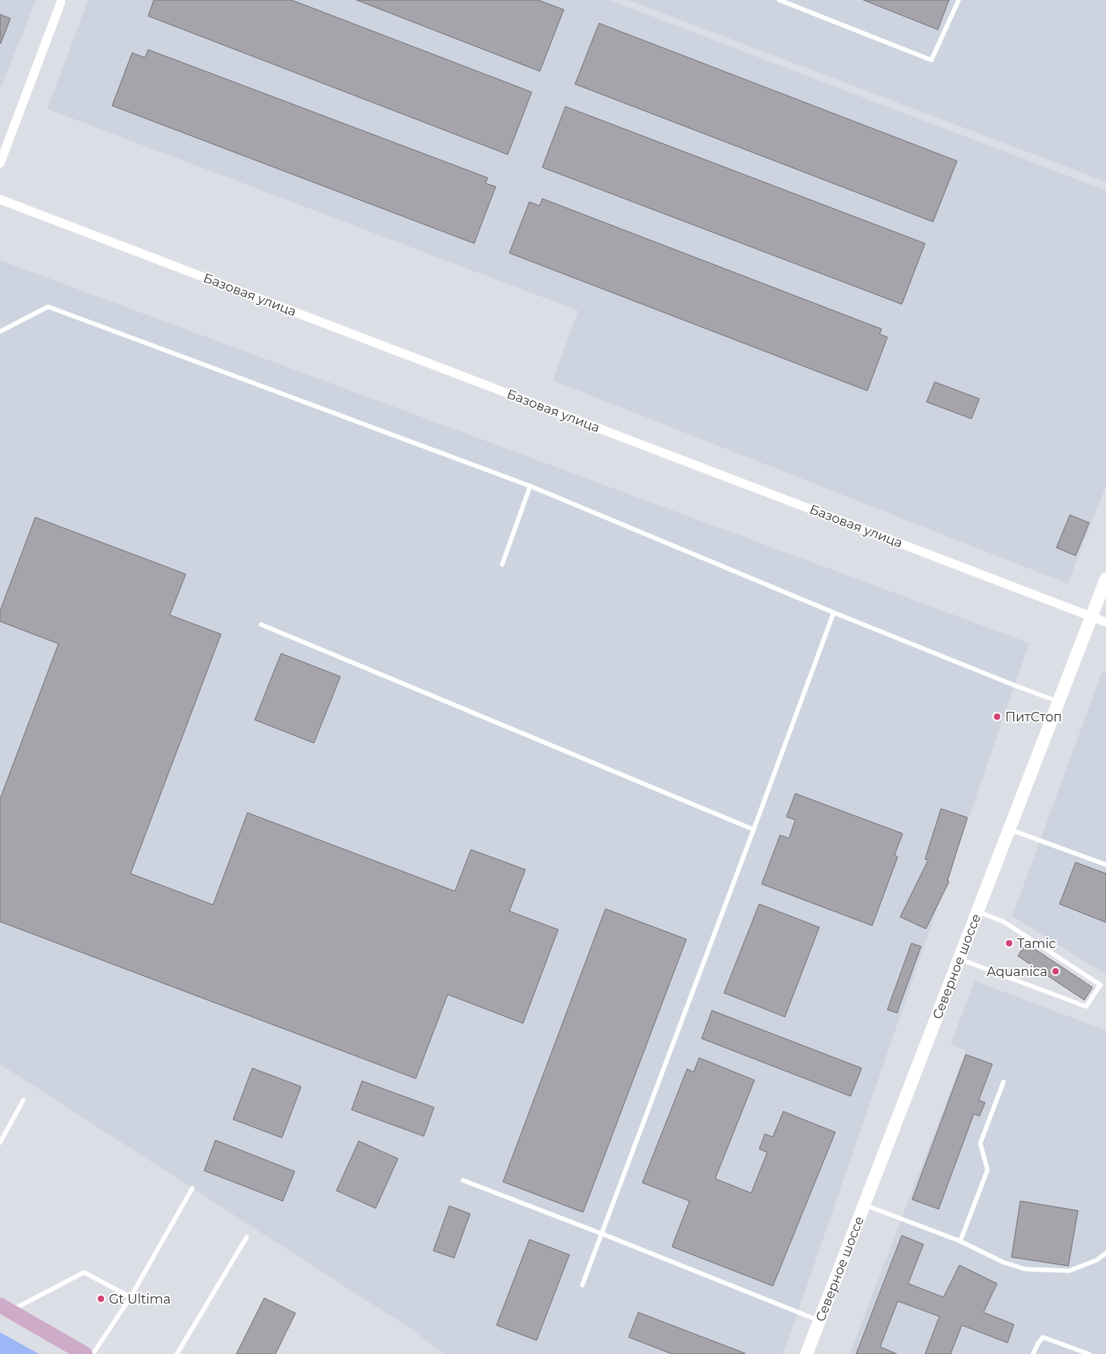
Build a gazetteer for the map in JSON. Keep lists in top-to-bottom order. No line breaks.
{"streets":{"main road":["Северное шоссе"],"street":["Базовая улица"]},"crossings":[["Базовая улица","Северное шоссе"]],"places":["ПитСтоп","Tamic","Aquanica","Gt Ultima"]}
